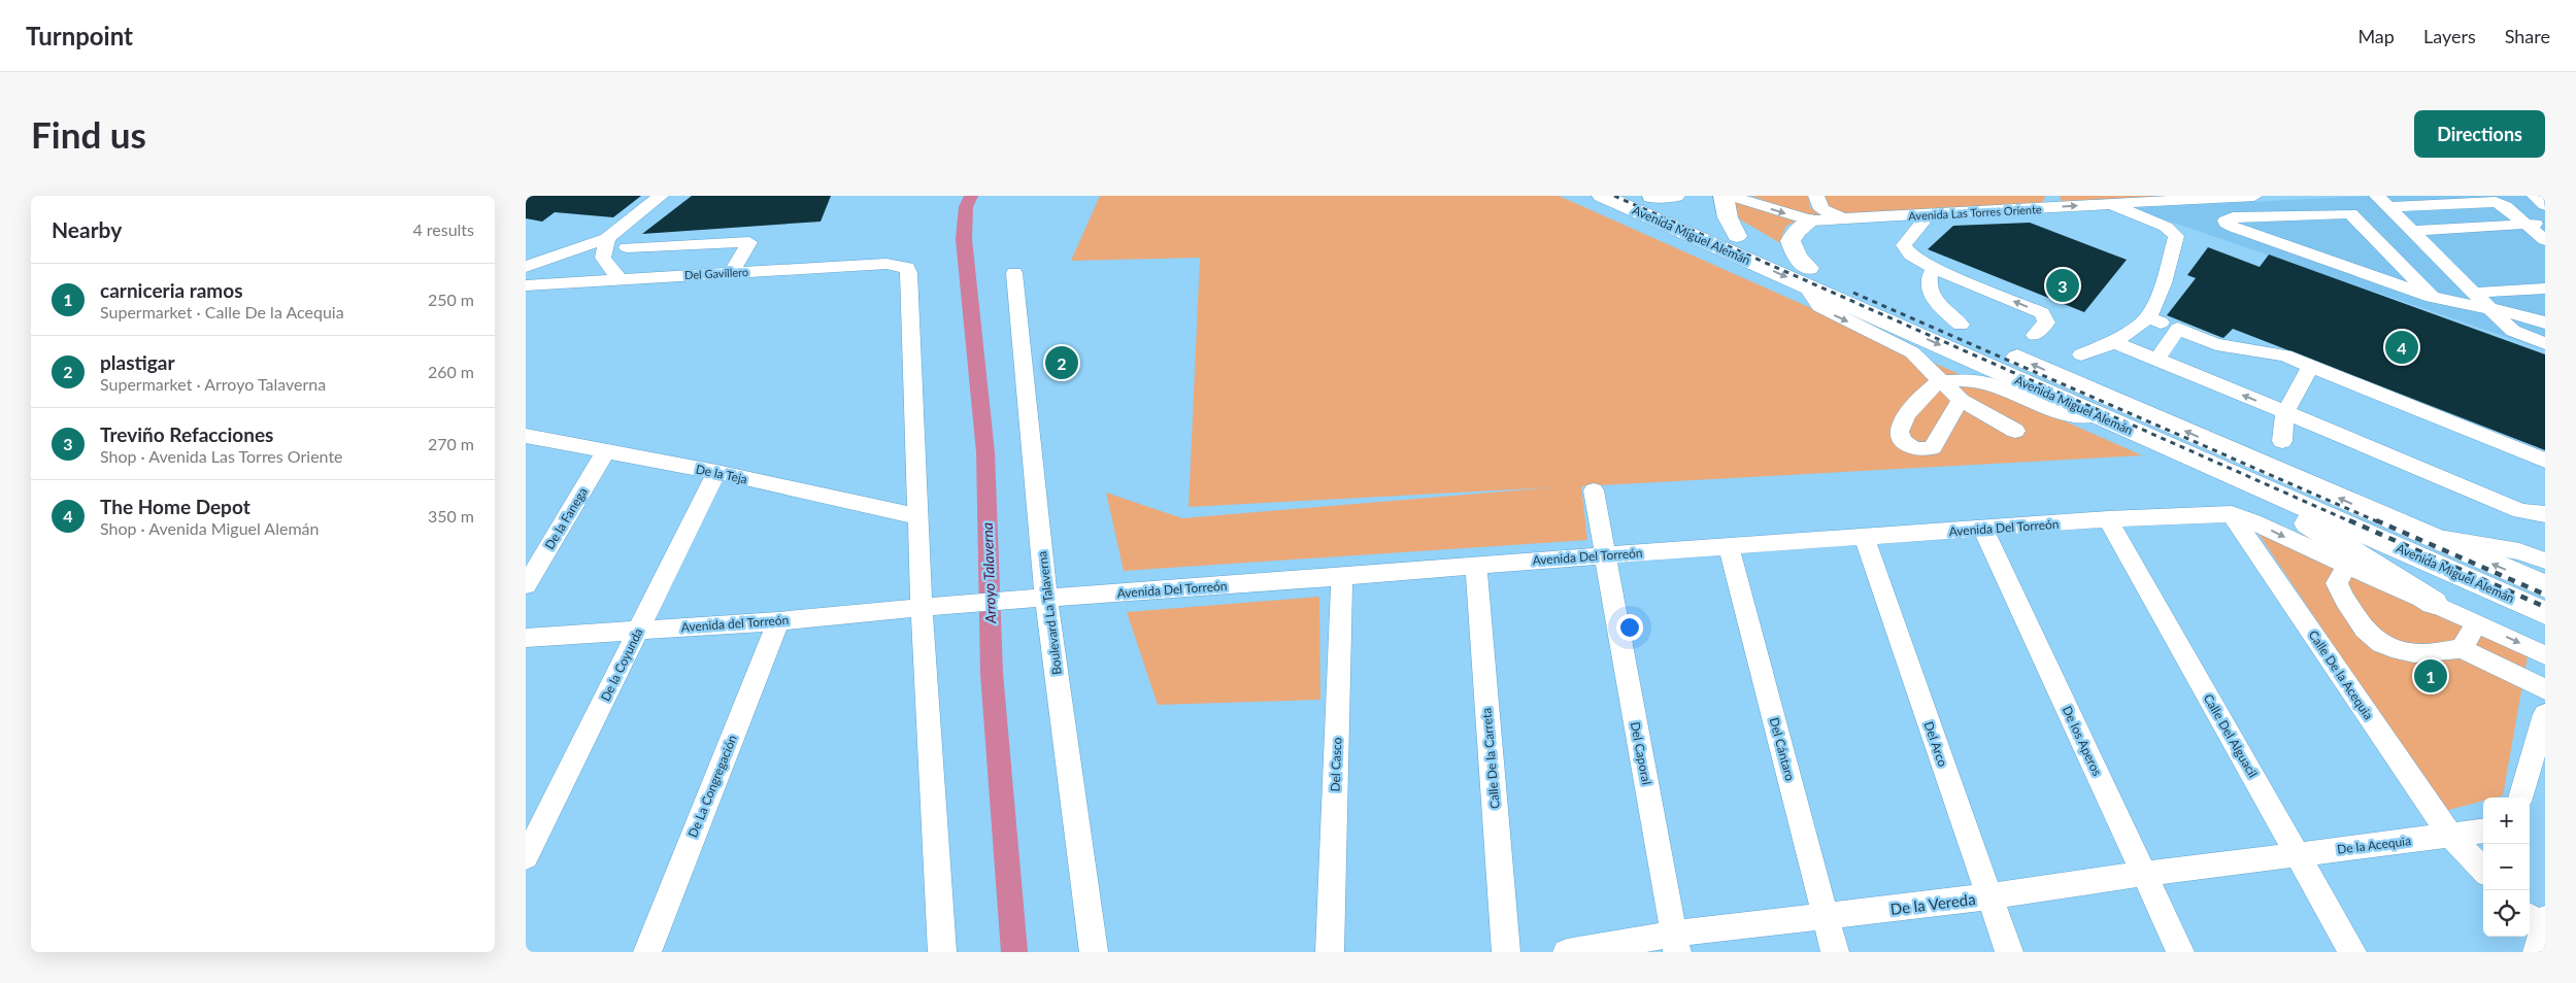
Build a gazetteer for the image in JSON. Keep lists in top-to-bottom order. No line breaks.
{"streets":{"highway":["Avenida Miguel Alemán"],"street":["Avenida Las Torres Oriente","Del Gavillero","De la Teja","De la Fanega","Avenida Del Torreón","Boulevard La Talaverna","Avenida del Torreón","De la Coyunda","Calle De la Acequia","Calle Del Alguacil","De los Aperos","Del Arco","Del Cántaro","Del Caporal","Calle De la Carreta","Del Casco","De La Congregación","De la Acequia","De la Vereda"]},"crossings":[["Del Gavillero","De la Teja"],["De la Teja","De la Fanega"],["De la Teja","De la Coyunda"],["Avenida Del Torreón","Boulevard La Talaverna"],["Avenida Del Torreón","Avenida del Torreón"],["Avenida Del Torreón","Calle De la Acequia"],["Avenida Del Torreón","Calle Del Alguacil"],["Avenida Del Torreón","De los Aperos"],["Avenida Del Torreón","Del Arco"],["Avenida Del Torreón","Del Cántaro"],["Avenida Del Torreón","Del Caporal"],["Avenida Del Torreón","Calle De la Carreta"],["Avenida Del Torreón","Del Casco"],["Avenida del Torreón","De la Coyunda"],["Avenida del Torreón","De La Congregación"],["Calle De la Acequia","De la Acequia"],["Calle Del Alguacil","De la Acequia"],["Calle Del Alguacil","De la Vereda"],["De los Aperos","De la Vereda"],["Del Arco","De la Vereda"],["Del Cántaro","De la Vereda"],["Del Caporal","De la Vereda"],["De la Acequia","De la Vereda"]],"water":["Arroyo Talaverna"],"page":{"header":"Turnpoint","nav":["Map","Layers","Share"],"buttons":"Directions","title":"Find us","heading":["Nearby","4 results"],"list":[{"mark":"1","name":"carniceria ramos","note":"Supermarket · Calle De la Acequia","value":"250 m"},{"mark":"2","name":"plastigar","note":"Supermarket · Arroyo Talaverna","value":"260 m"},{"mark":"3","name":"Treviño Refacciones","note":"Shop · Avenida Las Torres Oriente","value":"270 m"},{"mark":"4","name":"The Home Depot","note":"Shop · Avenida Miguel Alemán","value":"350 m"}],"pins":["3","4","2","1"],"map_buttons":["+","−"]}}
